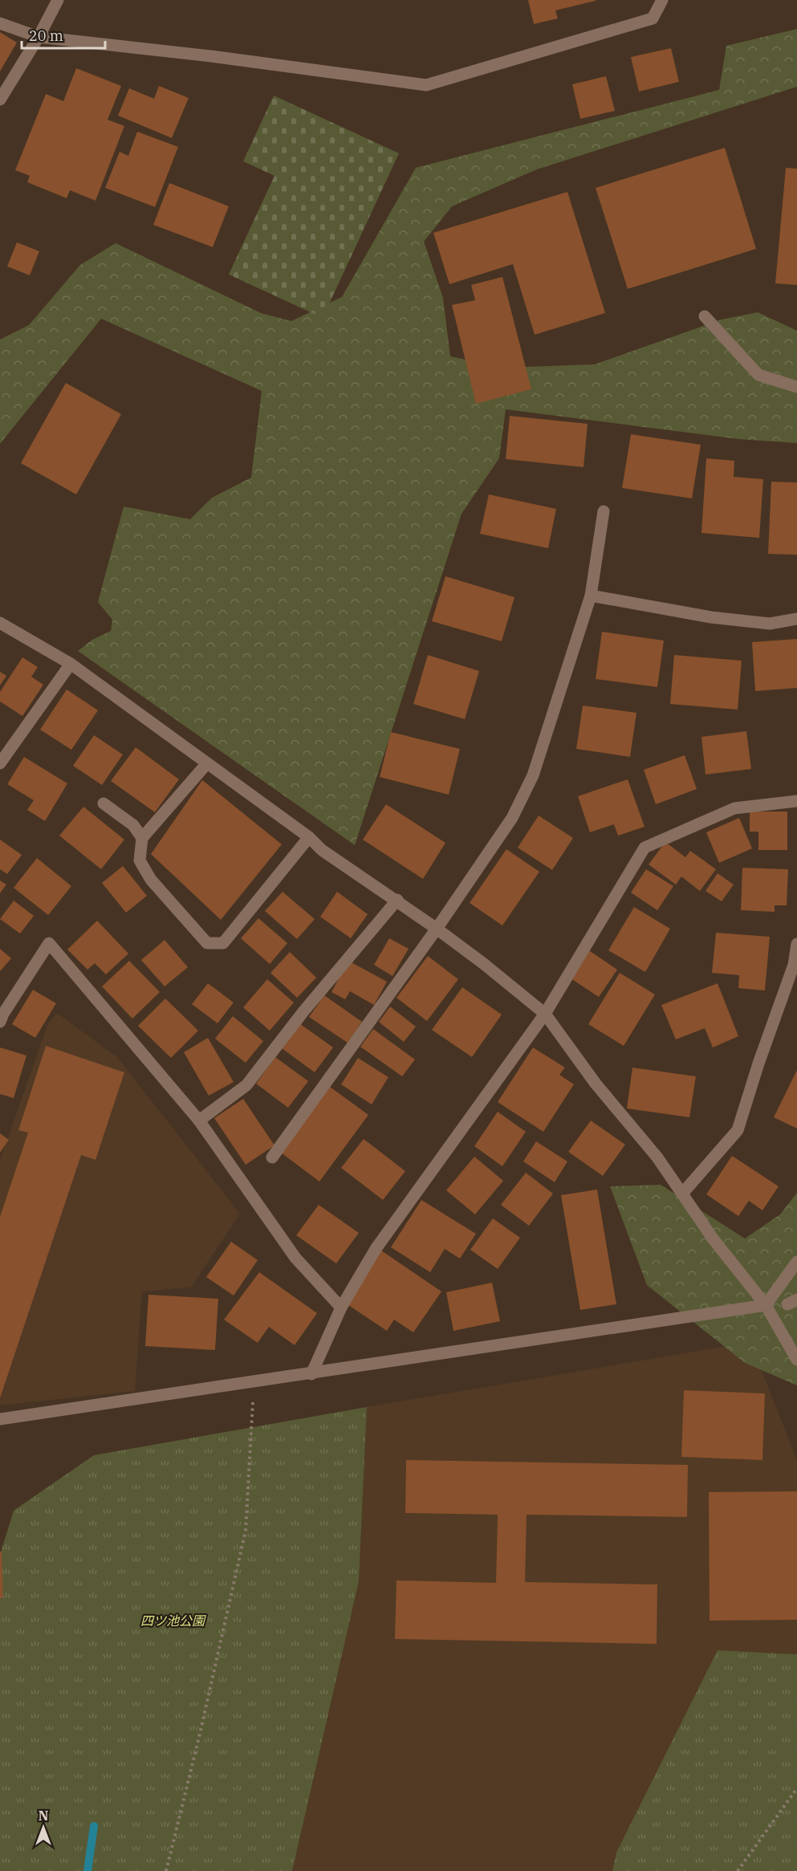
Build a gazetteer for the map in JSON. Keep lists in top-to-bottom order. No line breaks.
{"parks":["四ツ池公園"],"scale_bar":"20 m","north":"top"}
